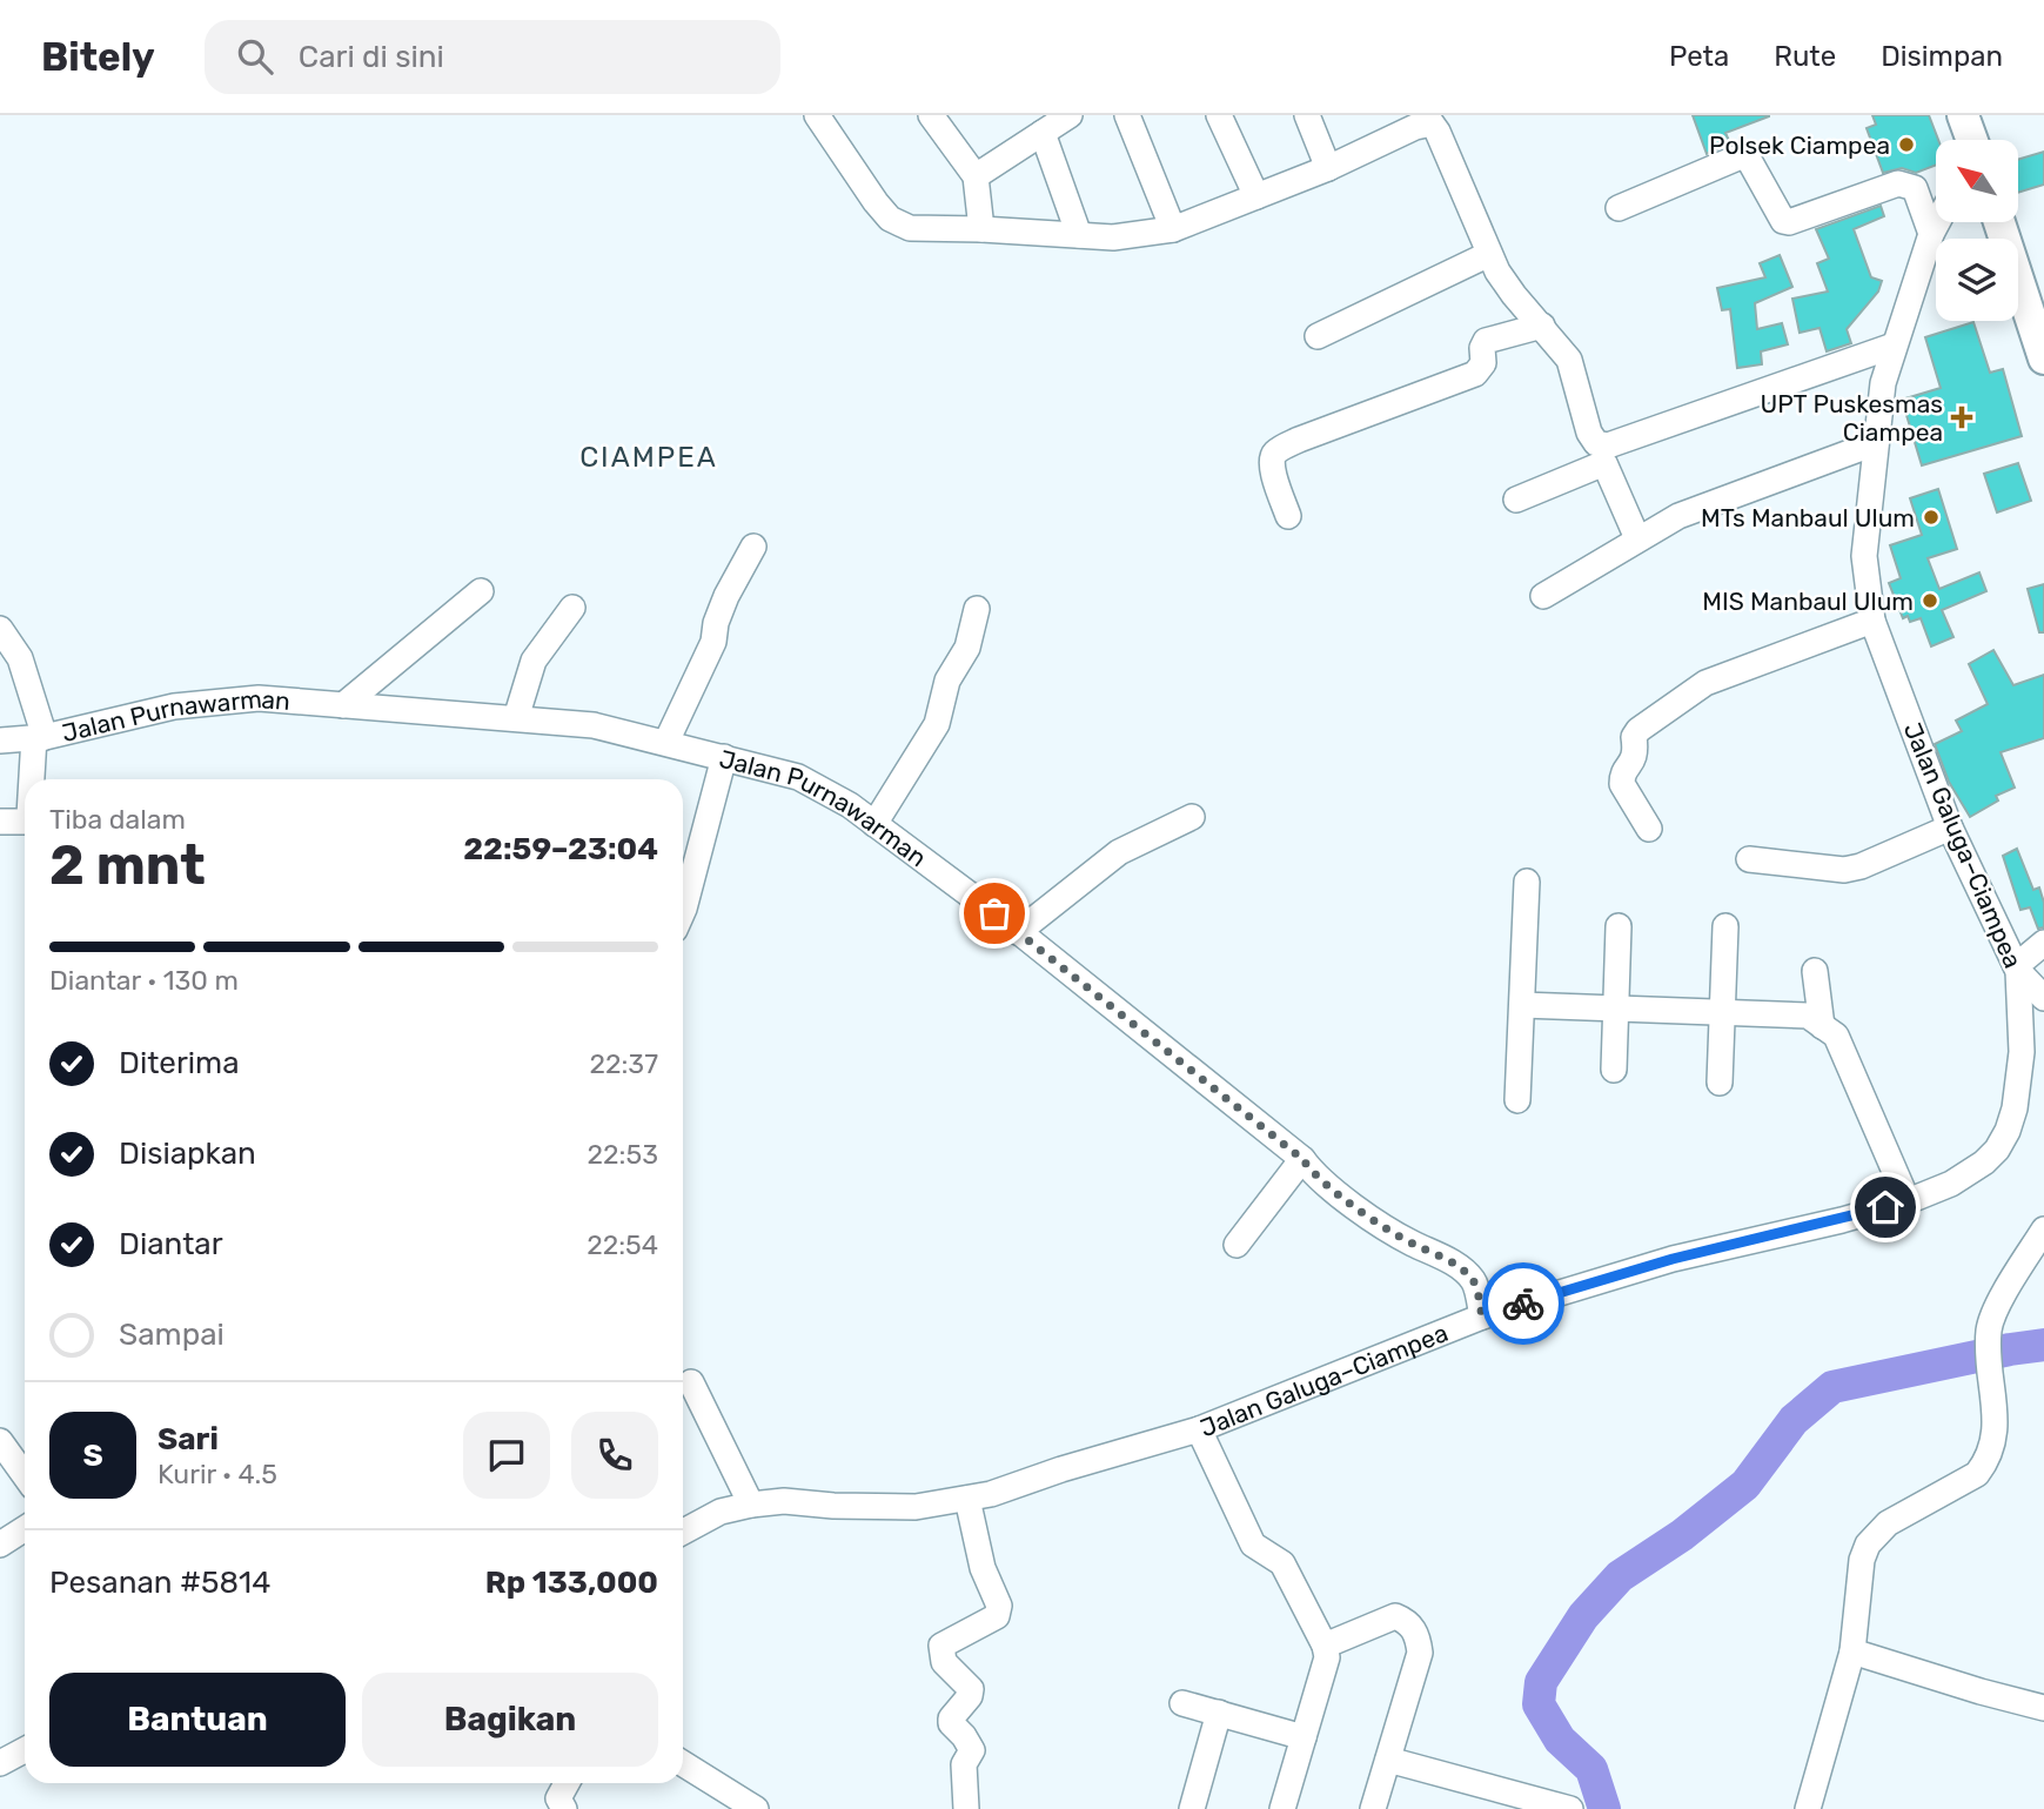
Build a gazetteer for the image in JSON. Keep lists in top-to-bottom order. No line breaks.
{"streets":{"street":["Jalan Purnawarman","Jalan Galuga–Ciampea"]},"crossings":[["Jalan Purnawarman","Jalan Galuga–Ciampea"]],"districts":["CIAMPEA"],"places":{"other":["Polsek Ciampea","MTs Manbaul Ulum","MIS Manbaul Ulum"],"health":["UPT Puskesmas Ciampea"]},"north":"top left","page":{"header":"Bitely","search":"Cari di sini","nav":["Peta","Rute","Disimpan"],"heading":["2 mnt","Tiba dalam","22:59–23:04"],"panel":["Sari","Kurir · 4.5","Pesanan #5814","Rp 133,000"],"bar":"Diantar · 130 m","list":[["Diterima","22:37"],["Disiapkan","22:53"],["Diantar","22:54"],"Sampai"],"round":"S","buttons":["Bantuan","Bagikan"]}}
